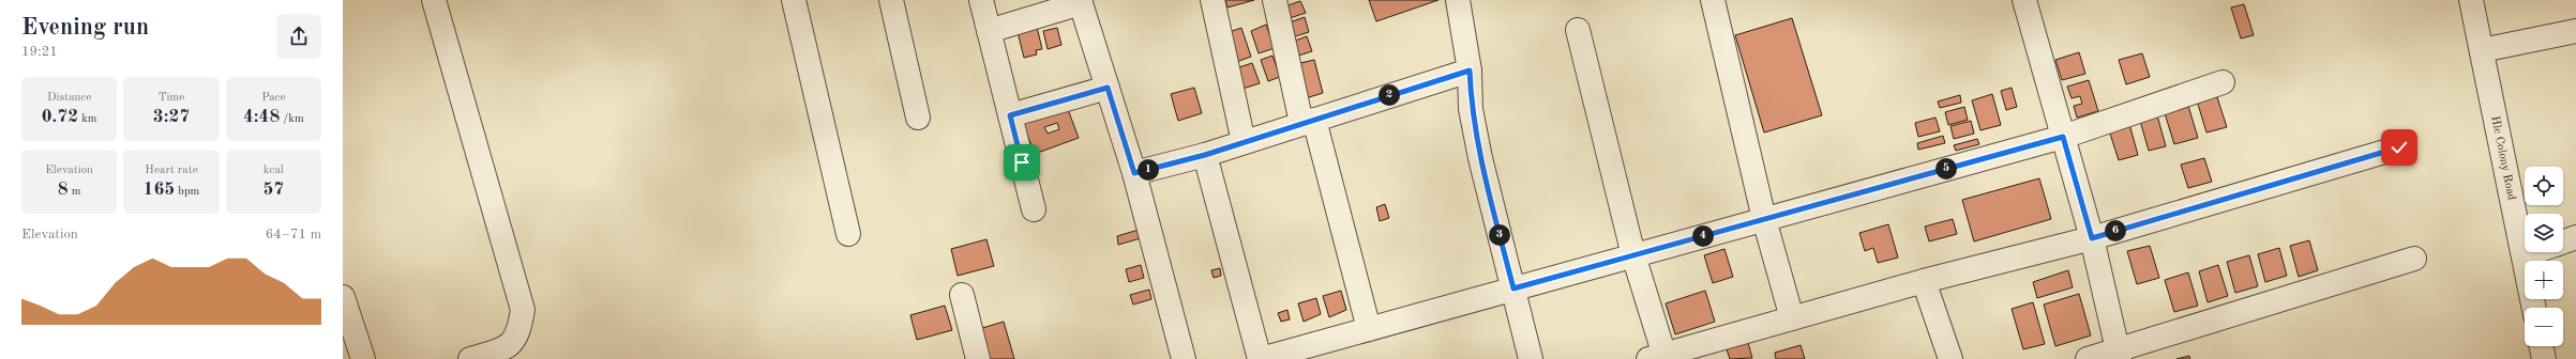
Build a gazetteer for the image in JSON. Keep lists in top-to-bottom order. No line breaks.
{"streets":{"street":["Hlc Colony Road"]},"page":{"heading":["Evening run","19:21"],"stats":[["Distance","0.72 km"],["Time","3:27"],["Pace","4:48 /km"],["Elevation","8 m"],["Heart rate","165 bpm"],["kcal","57"]],"pins":["2","5","1","6","3","4"],"map_buttons":["+","−"],"chart":["Elevation","64–71 m"]}}
